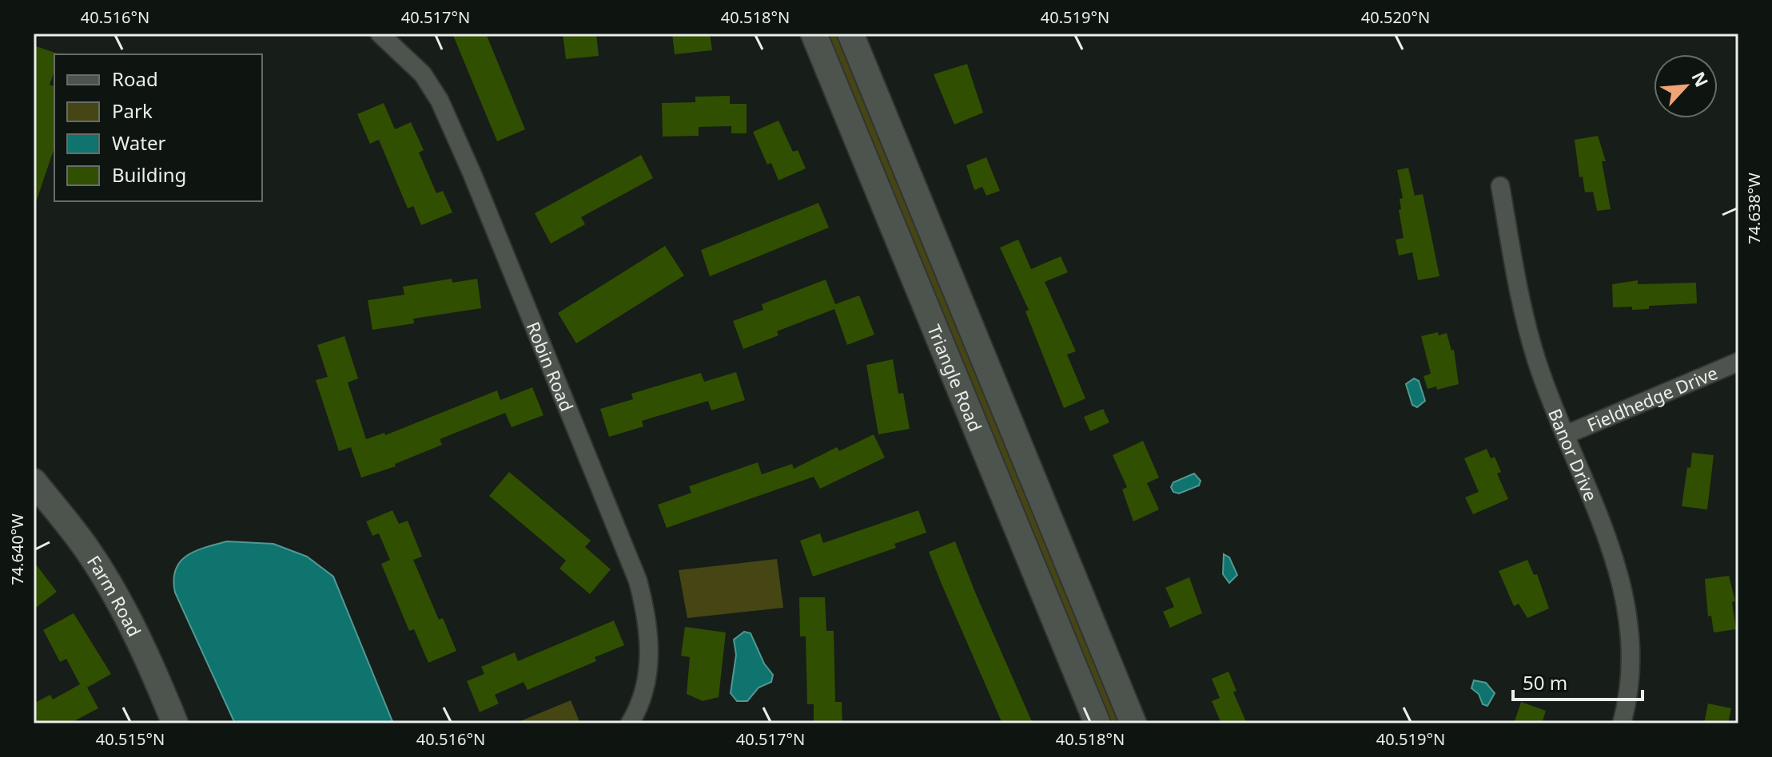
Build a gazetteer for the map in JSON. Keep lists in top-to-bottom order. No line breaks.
{"streets":{"street":["Robin Road","Triangle Road","Fieldhedge Drive","Banor Drive","Farm Road"]},"crossings":[["Fieldhedge Drive","Banor Drive"]],"legend":["Road","Park","Water","Building"],"scale_bar":"50 m","north":"top right","coordinates":["40.516°N","40.517°N","40.518°N","40.519°N","40.520°N","74.638°W","74.640°W","40.515°N"]}
